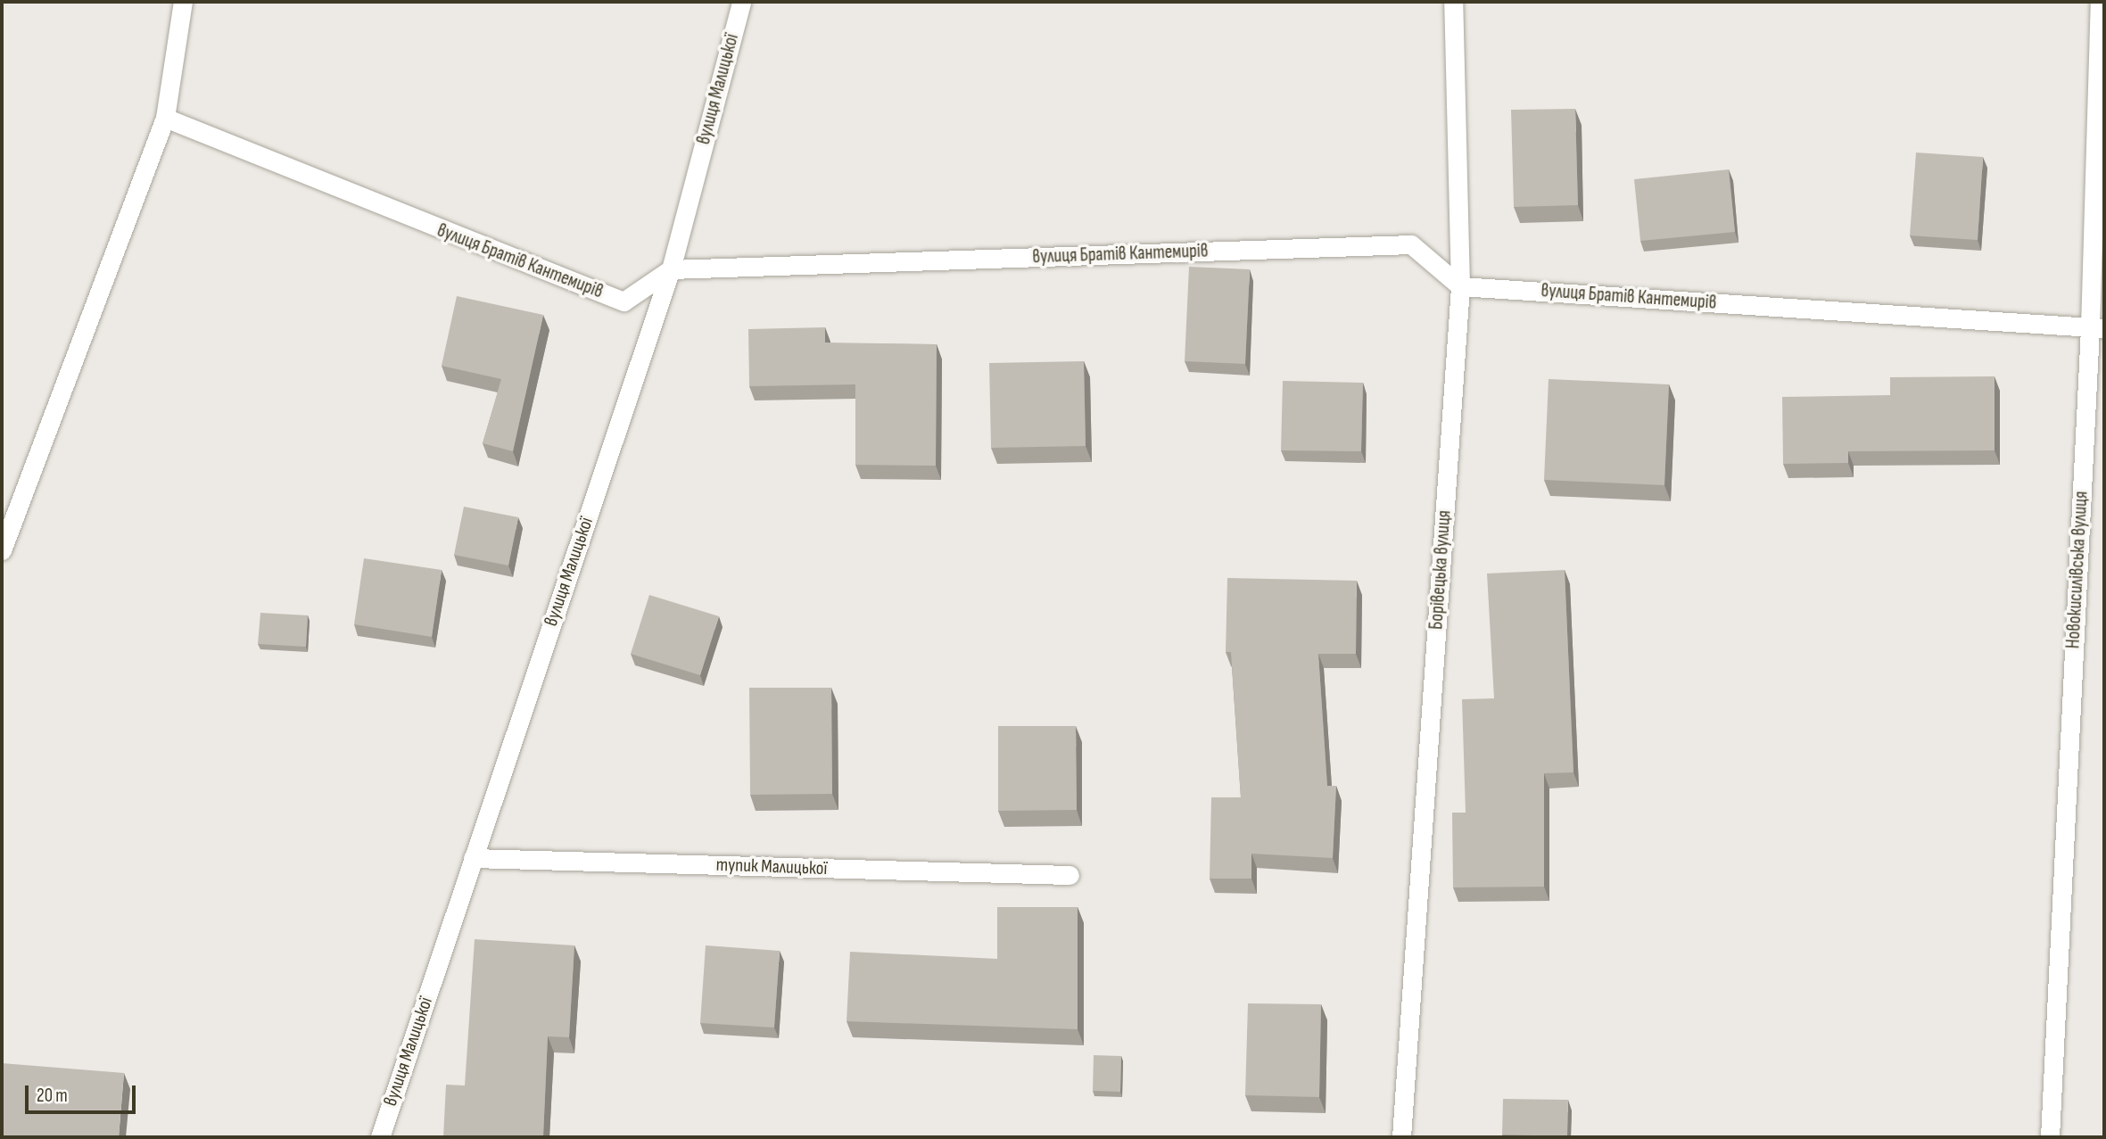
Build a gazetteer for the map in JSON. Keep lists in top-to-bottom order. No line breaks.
{"streets":{"street":["вулиця Малицької","вулиця Братів Кантемирів","Борівецька вулиця","Новокисилівська вулиця","тупик Малицької"]},"crossings":[["вулиця Малицької","вулиця Братів Кантемирів"],["вулиця Малицької","тупик Малицької"],["вулиця Братів Кантемирів","Борівецька вулиця"],["вулиця Братів Кантемирів","Новокисилівська вулиця"]],"scale_bar":"20 m"}
